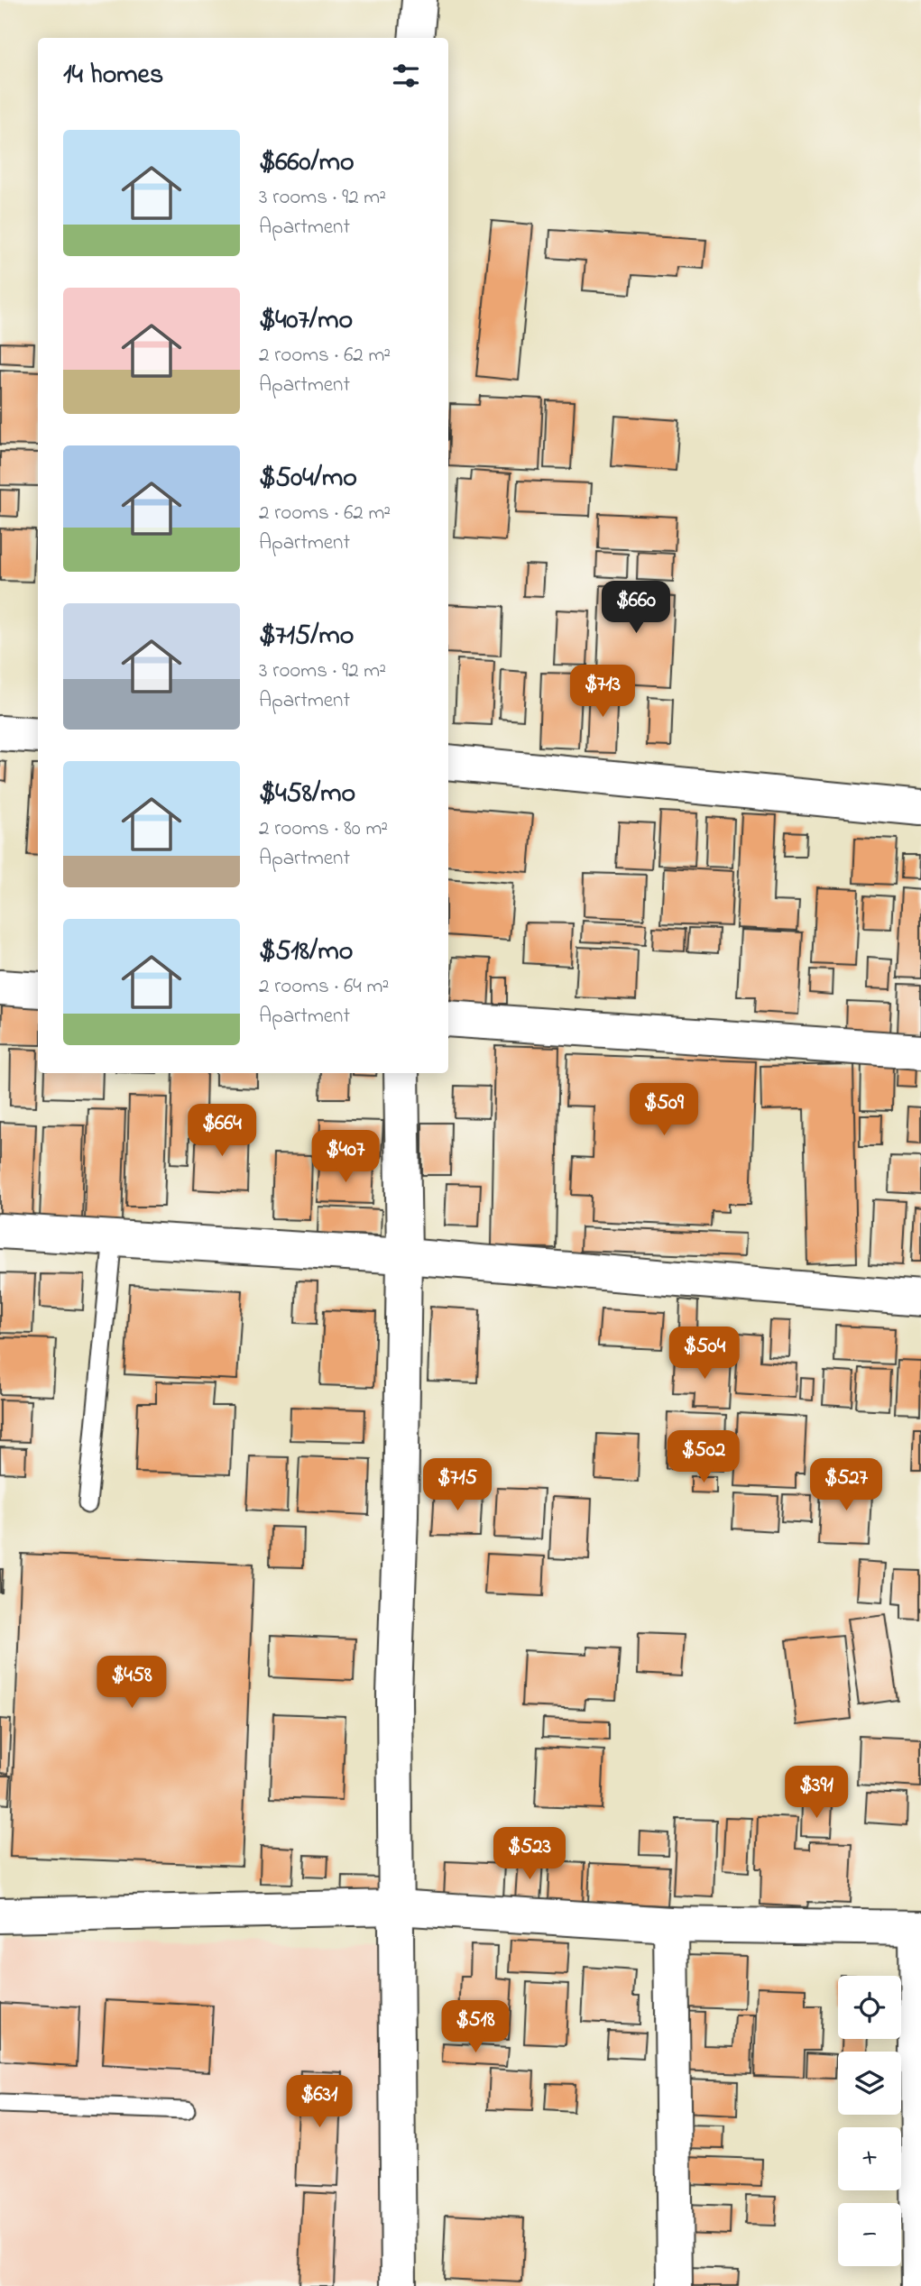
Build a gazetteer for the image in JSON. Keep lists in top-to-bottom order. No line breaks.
{"page":{"heading":"14 homes","list":[{"name":"$660/mo","note":"3 rooms · 92 m² · Apartment"},{"name":"$407/mo","note":"2 rooms · 62 m² · Apartment"},{"name":"$504/mo","note":"2 rooms · 62 m² · Apartment"},{"name":"$715/mo","note":"3 rooms · 92 m² · Apartment"},{"name":"$458/mo","note":"2 rooms · 80 m² · Apartment"},{"name":"$518/mo","note":"2 rooms · 64 m² · Apartment"}],"price":["$660","$713","$509","$664","$407","$504","$502","$715","$527","$458","$391","$523","$518","$631"],"map_buttons":["+","−"]}}
